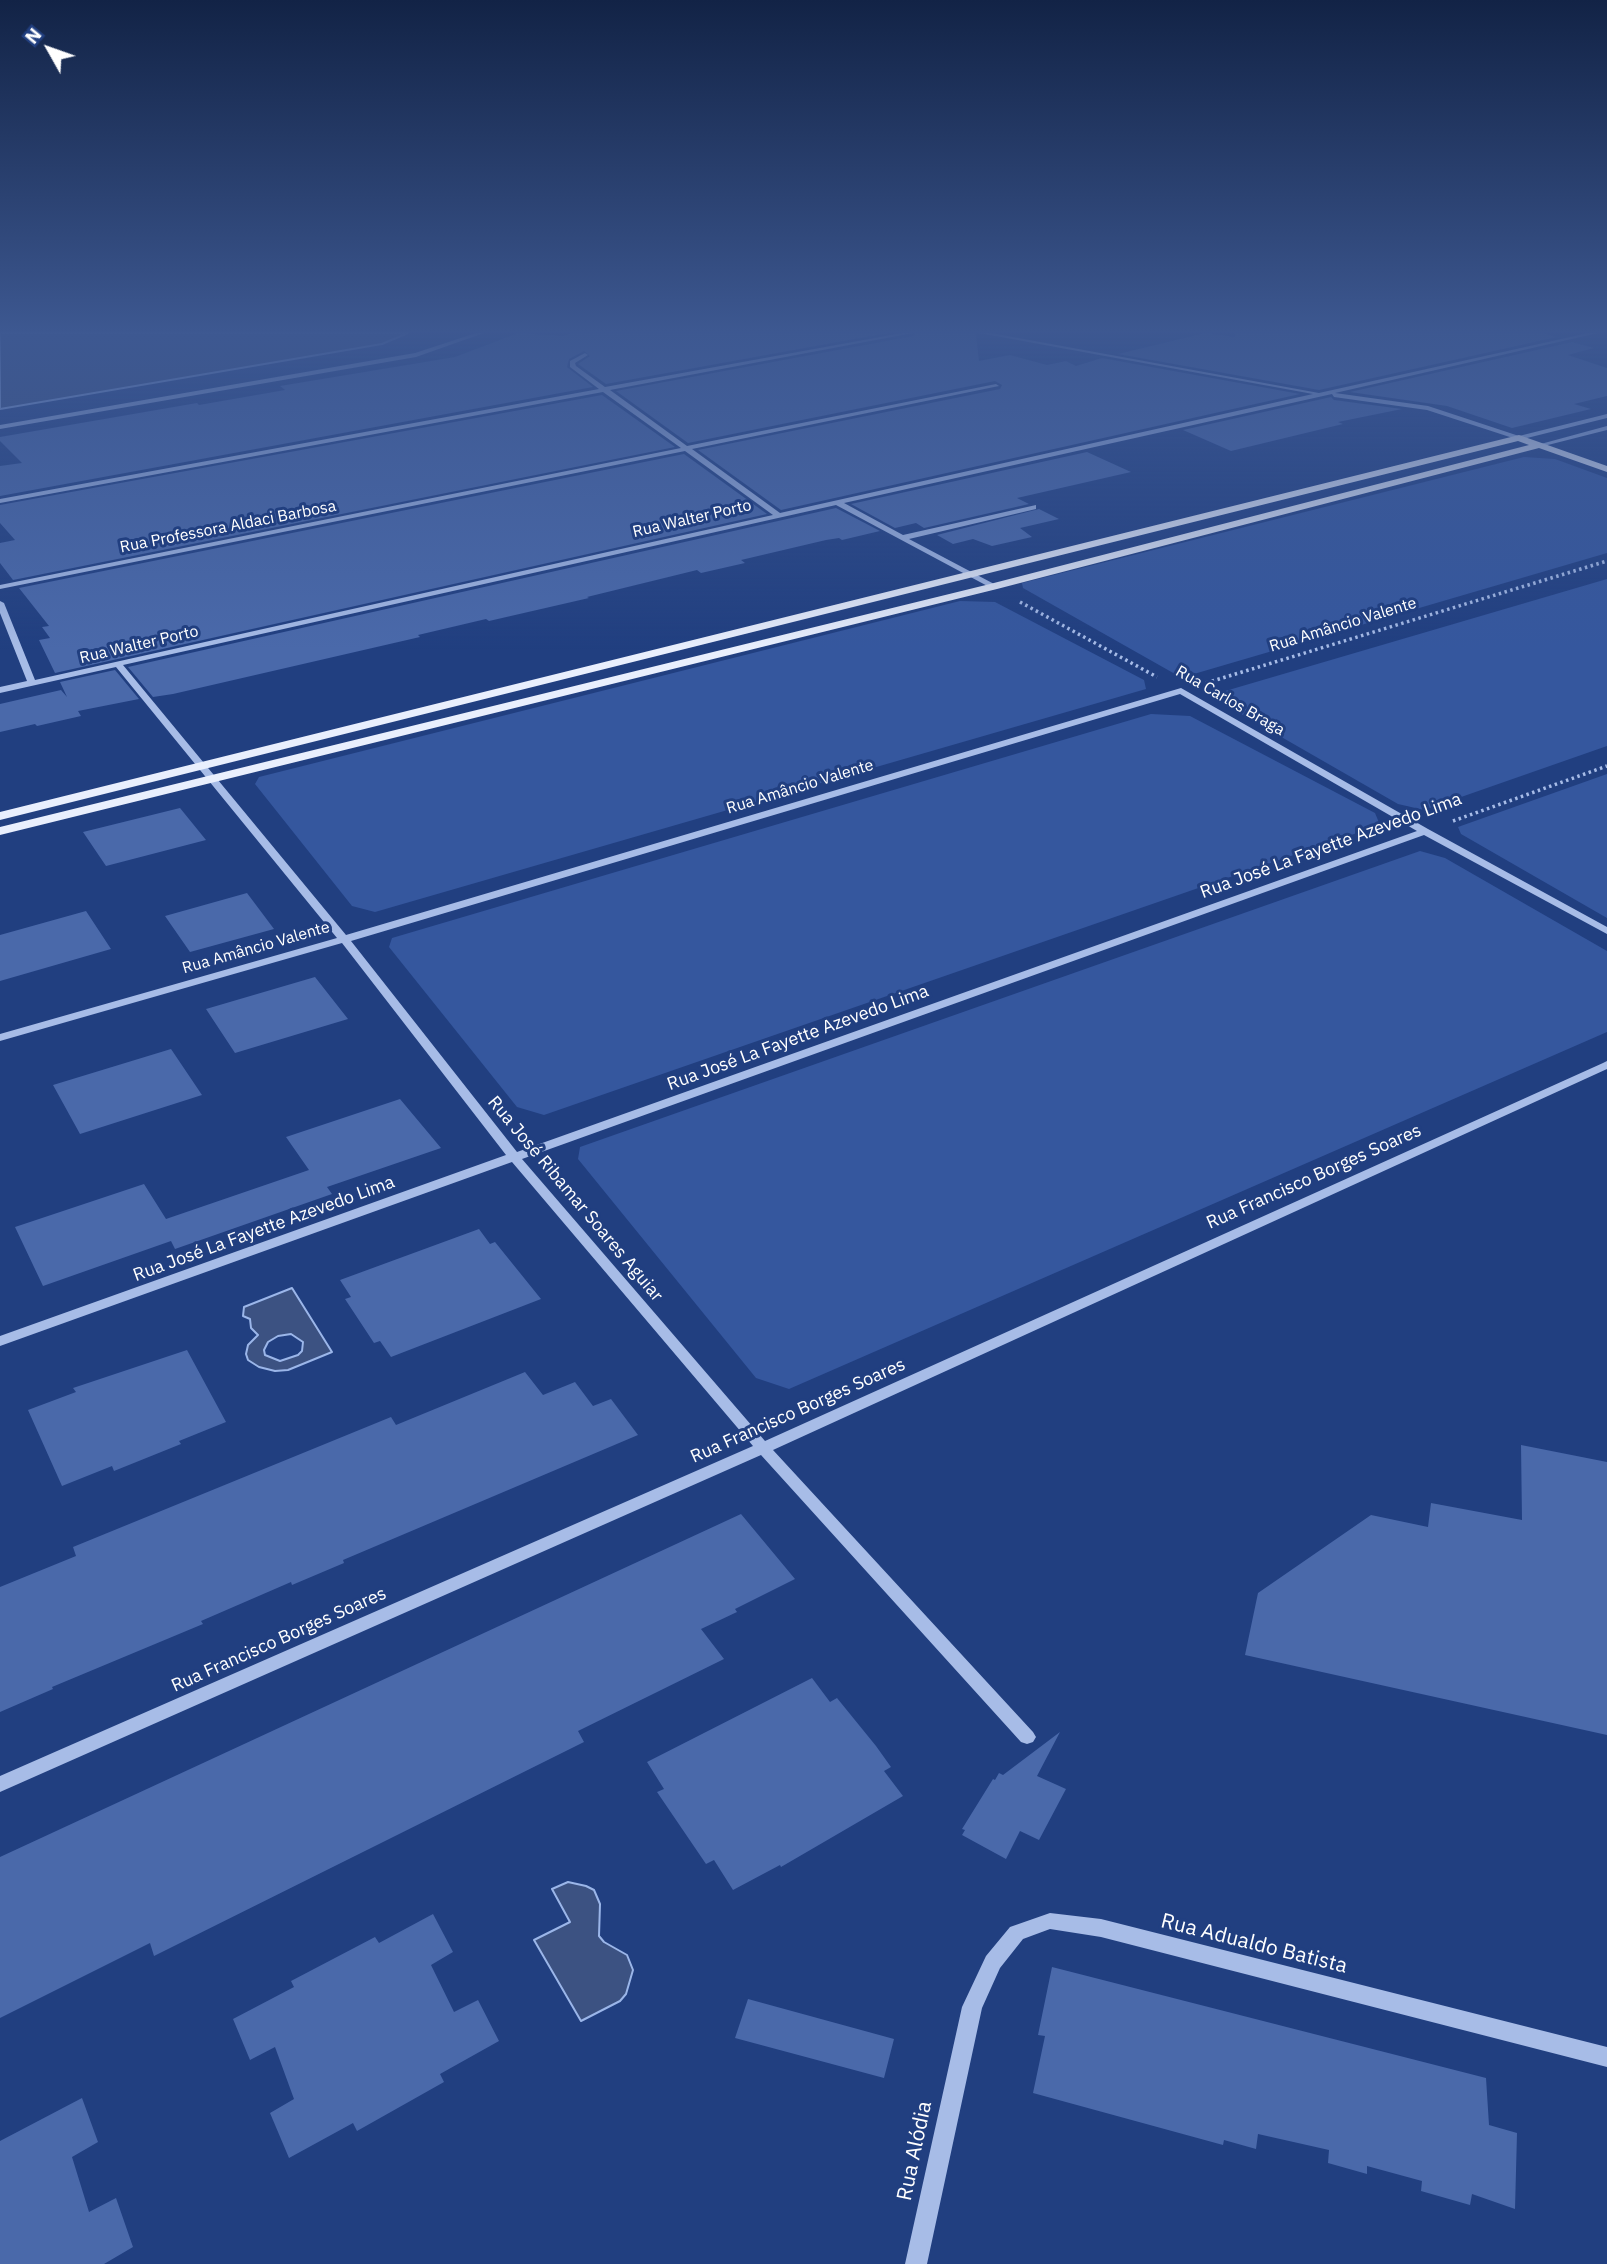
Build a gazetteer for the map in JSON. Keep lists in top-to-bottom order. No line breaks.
{"streets":{"street":["Rua Walter Porto","Rua Professora Aldaci Barbosa","Rua Amâncio Valente","Rua Carlos Braga","Rua José La Fayette Azevedo Lima","Rua Francisco Borges Soares","Rua José Ribamar Soares Aguiar","Rua Adualdo Batista","Rua Alódia"]},"crossings":[["Rua Walter Porto","Rua José Ribamar Soares Aguiar"],["Rua Amâncio Valente","Rua Carlos Braga"],["Rua Amâncio Valente","Rua José Ribamar Soares Aguiar"],["Rua Carlos Braga","Rua José La Fayette Azevedo Lima"],["Rua José La Fayette Azevedo Lima","Rua José Ribamar Soares Aguiar"],["Rua Francisco Borges Soares","Rua José Ribamar Soares Aguiar"],["Rua Adualdo Batista","Rua Alódia"]],"north":"top left"}
